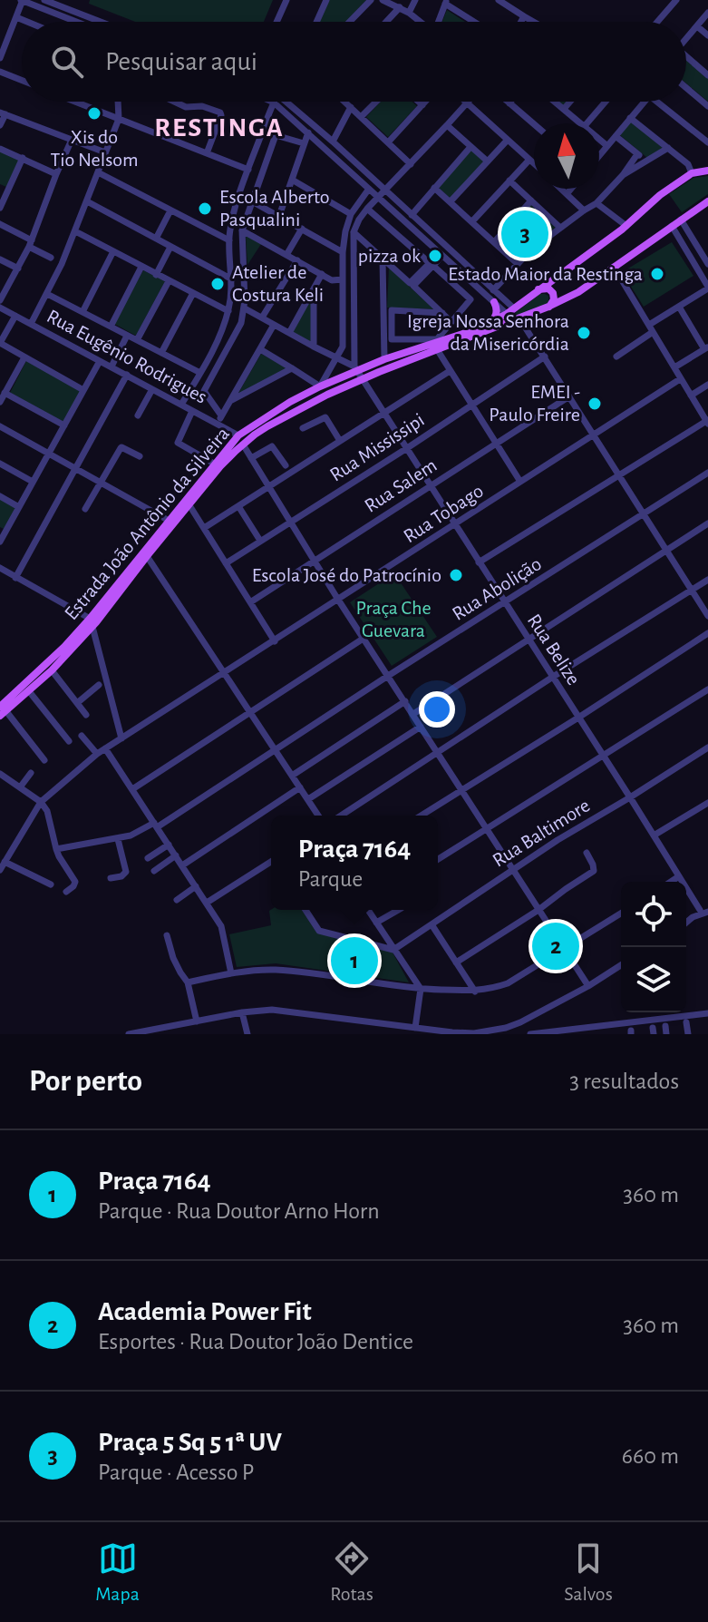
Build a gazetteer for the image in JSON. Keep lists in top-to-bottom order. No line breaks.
{"streets":{"main road":["Estrada João Antônio da Silveira"],"street":["Rua Eugênio Rodrigues","Rua Mississipi","Rua Salem","Rua Tobago","Rua Abolição","Rua Belize","Rua Baltimore"]},"crossings":[["Rua Eugênio Rodrigues","Estrada João Antônio da Silveira"],["Rua Mississipi","Rua Belize"],["Rua Salem","Rua Belize"],["Rua Tobago","Rua Belize"],["Estrada João Antônio da Silveira","Rua Belize"],["Rua Abolição","Rua Belize"],["Rua Belize","Rua Baltimore"]],"districts":["RESTINGA"],"parks":["Praça Che Guevara"],"places":["Xis do Tio Nelsom","Escola Alberto Pasqualini","pizza ok","Estado Maior da Restinga","Atelier de Costura Keli","Igreja Nossa Senhora da Misericórdia","EMEI - Paulo Freire","Escola José do Patrocínio"],"north":"top","page":{"search":"Pesquisar aqui","pins":["3","2","1"],"popup":["Praça 7164","Parque"],"heading":["Por perto","3 resultados"],"list":[{"mark":"1","name":"Praça 7164","note":"Parque · Rua Doutor Arno Horn","value":"360 m"},{"mark":"2","name":"Academia Power Fit","note":"Esportes · Rua Doutor João Dentice","value":"360 m"},{"mark":"3","name":"Praça 5 Sq 5 1ª UV","note":"Parque · Acesso P","value":"660 m"}],"nav":["Mapa","Rotas","Salvos"]}}
